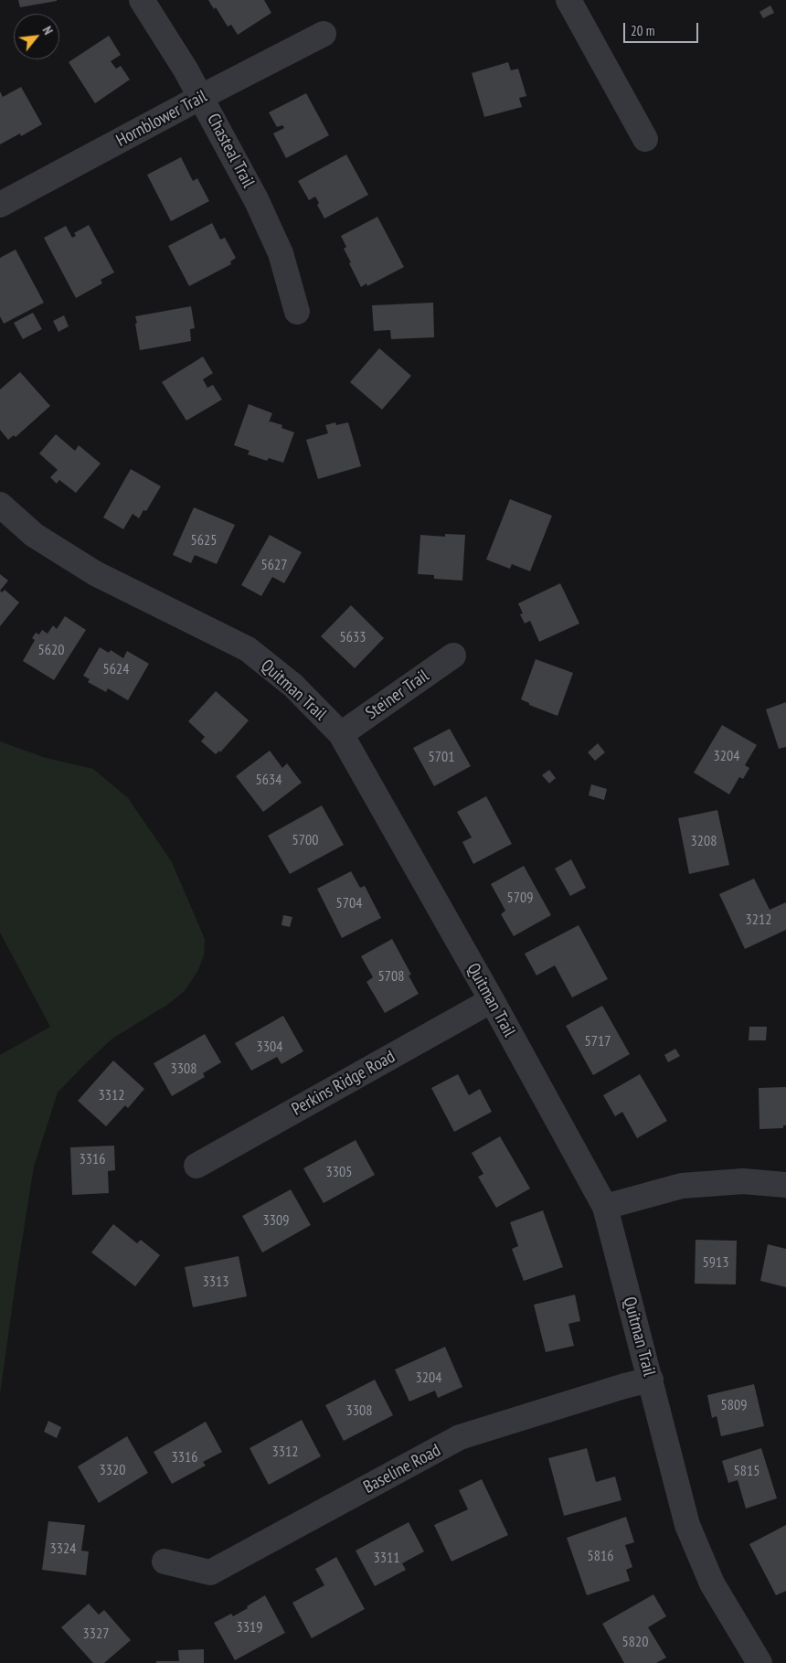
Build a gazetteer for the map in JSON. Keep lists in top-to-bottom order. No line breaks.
{"streets":{"street":["Hornblower Trail","Chasteal Trail","Quitman Trail","Steiner Trail","Perkins Ridge Road","Baseline Road"]},"crossings":[["Hornblower Trail","Chasteal Trail"],["Quitman Trail","Steiner Trail"],["Quitman Trail","Perkins Ridge Road"],["Quitman Trail","Baseline Road"]],"house_numbers":["5625","5627","5633","5620","5624","3204","5701","5634","5700","3208","5709","5704","3212","5708","5717","3304","3308","3312","3316","3305","3309","5913","3313","3204","5809","3308","3312","3316","3320","5815","3324","5816","3311","3319","3327","5820"],"scale_bar":"20 m","north":"top right"}
